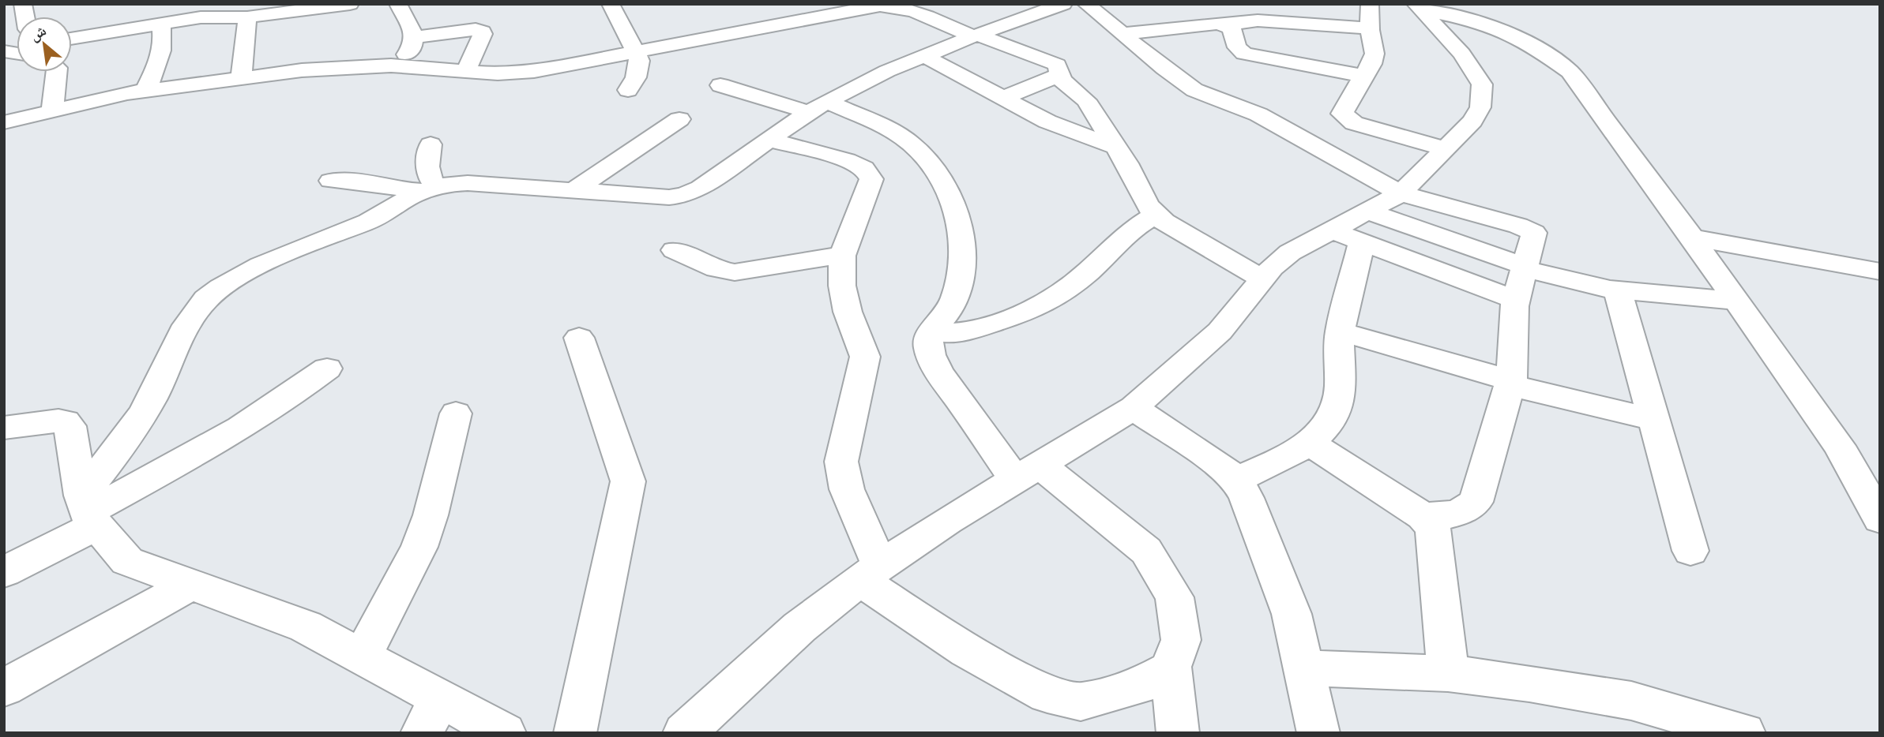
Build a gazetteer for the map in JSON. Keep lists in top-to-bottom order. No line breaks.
{"north":"top left"}
